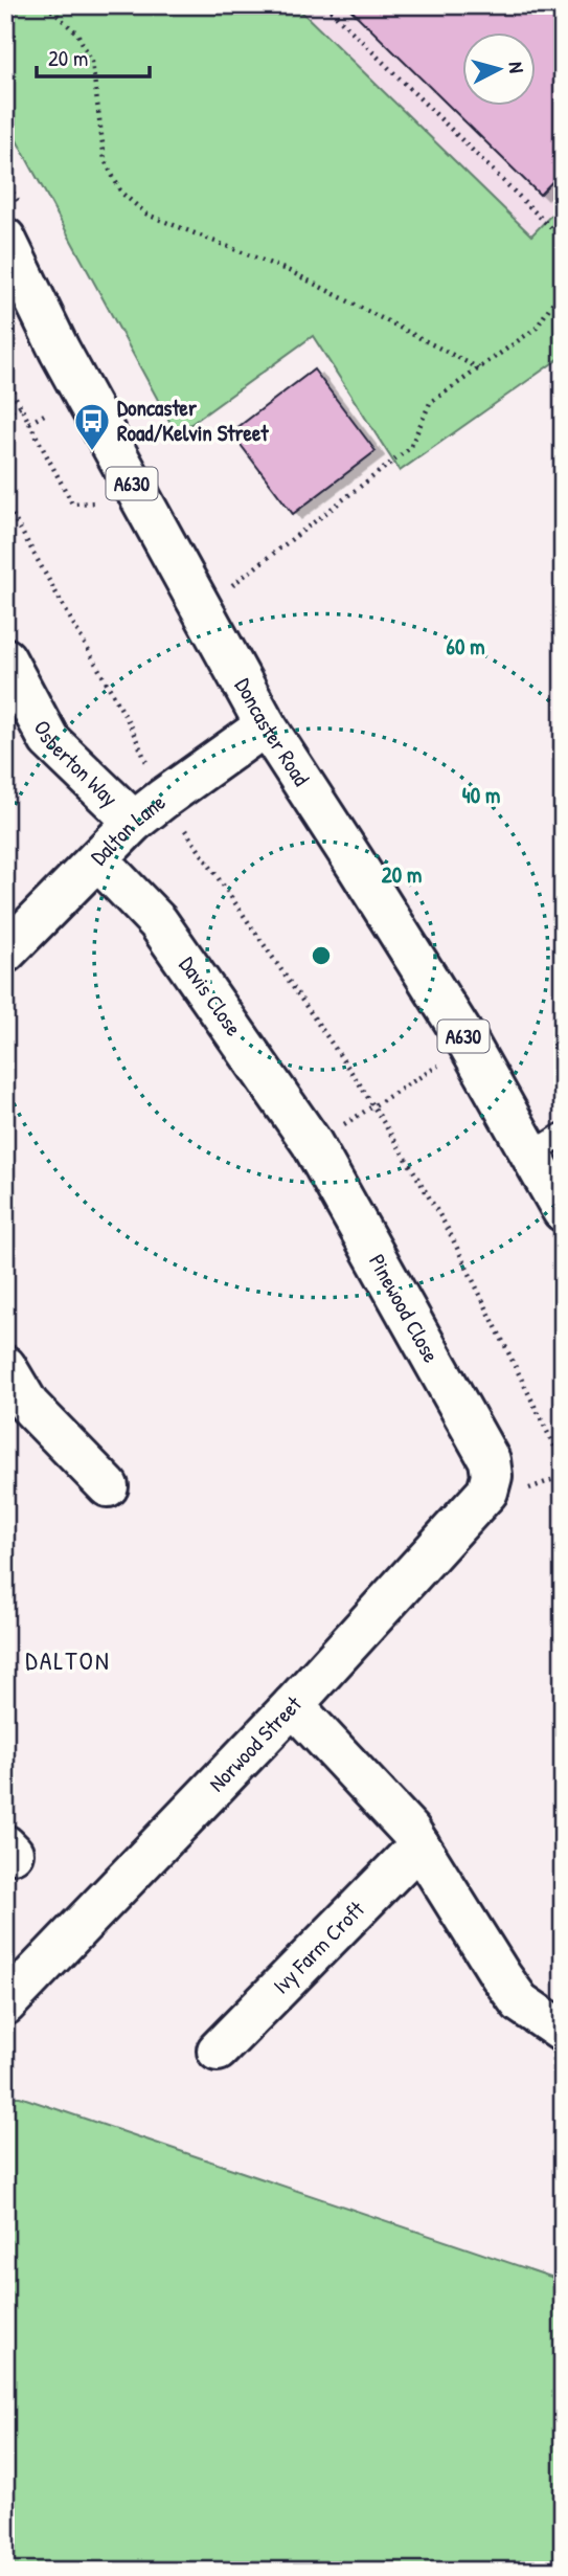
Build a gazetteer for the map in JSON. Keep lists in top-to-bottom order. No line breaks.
{"streets":{"street":["A630","Doncaster Road","Osberton Way","Dalton Lane","Davis Close","Pinewood Close","Norwood Street","Ivy Farm Croft"]},"crossings":[["Doncaster Road","Dalton Lane"],["Osberton Way","Dalton Lane"],["Dalton Lane","Davis Close"],["Davis Close","Pinewood Close"],["Pinewood Close","Norwood Street"]],"districts":["DALTON"],"places":{"bus stop":["Doncaster Road/Kelvin Street"]},"scale_bar":"20 m","north":"right","rings":["60 m","40 m","20 m"]}
